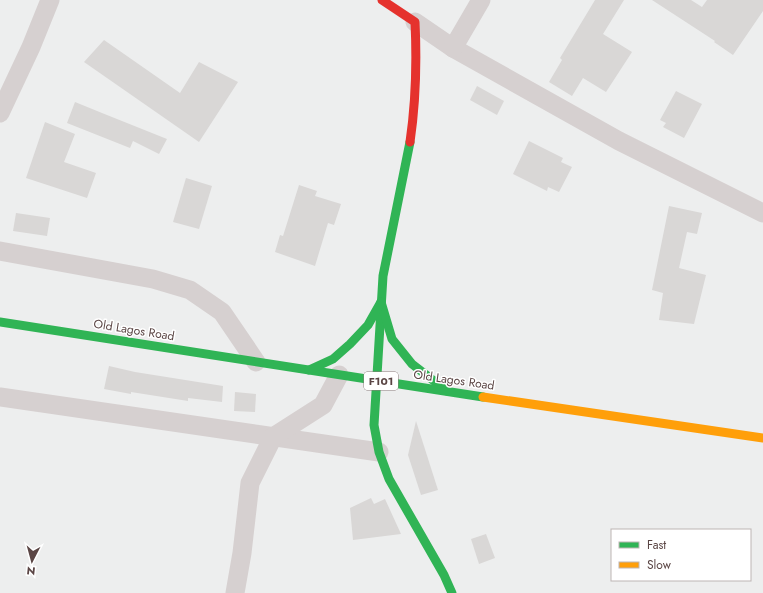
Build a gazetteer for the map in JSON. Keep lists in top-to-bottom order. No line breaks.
{"streets":{"main road":["Old Lagos Road","F101"]},"legend":["Fast","Slow"],"north":"bottom"}
